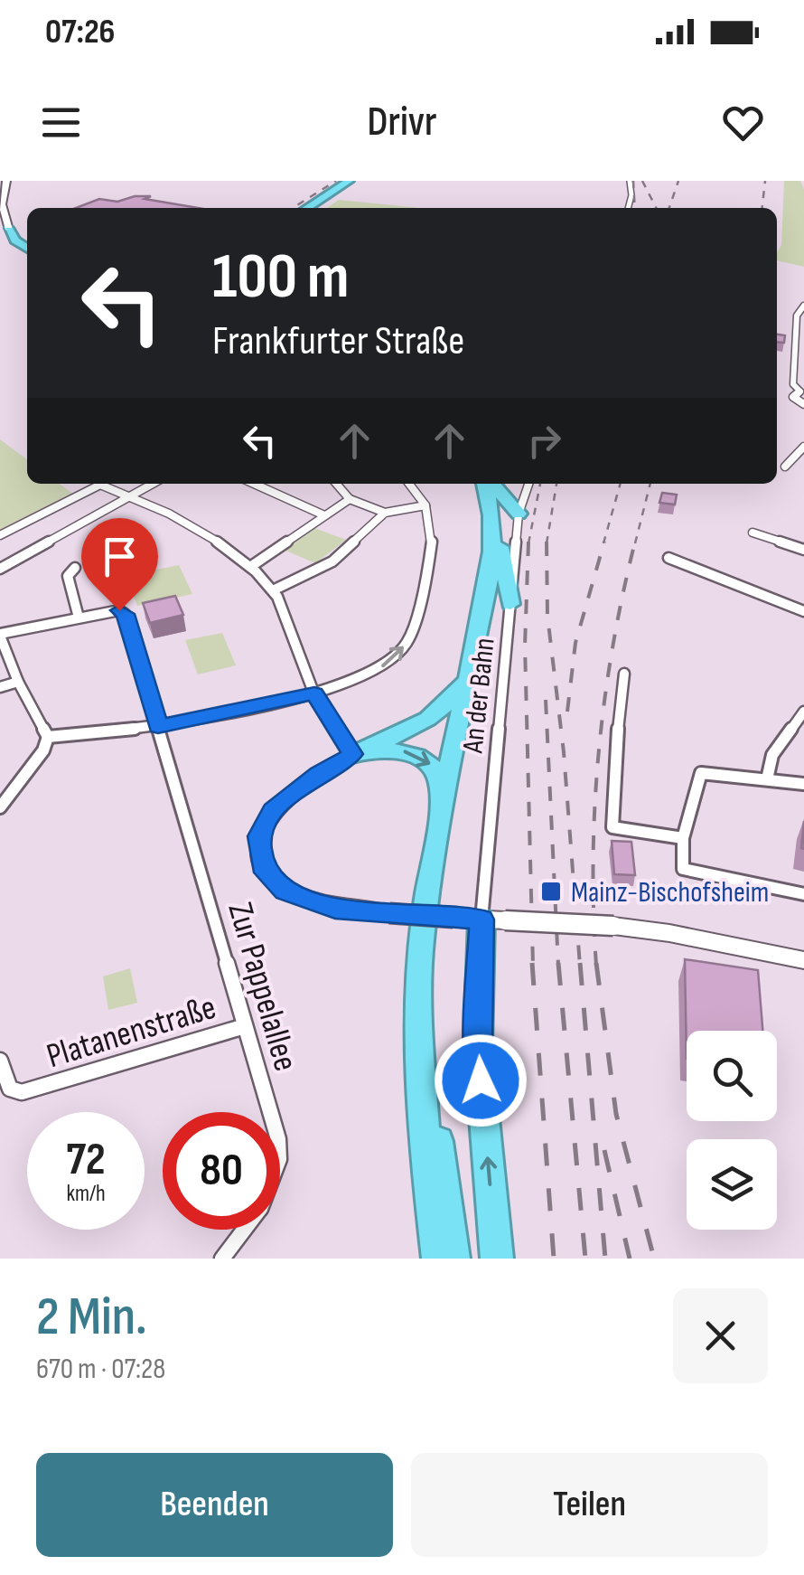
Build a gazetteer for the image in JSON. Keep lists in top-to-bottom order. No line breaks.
{"streets":{"street":["An der Bahn","Zur Pappelallee","Platanenstraße"]},"crossings":[["Zur Pappelallee","Platanenstraße"]],"places":{"transit":["Mainz-Bischofsheim"]},"page":{"status":"07:26","header":"Drivr","turn":["100 m","Frankfurter Straße"],"speed":"72 km/h","limit":"80","heading":["2 Min.","670 m · 07:28"],"buttons":["Beenden","Teilen"]}}
